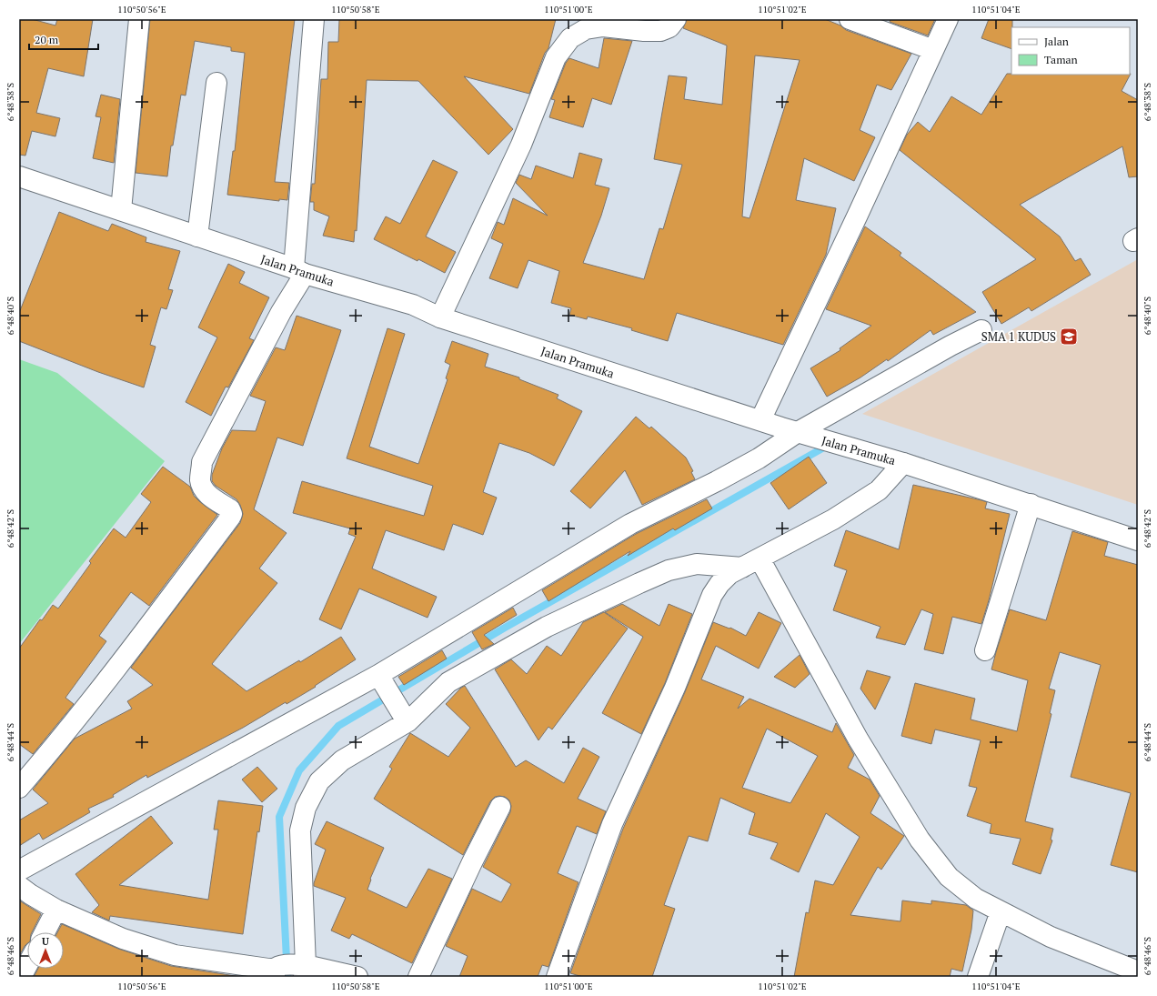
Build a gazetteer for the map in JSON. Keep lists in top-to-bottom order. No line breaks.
{"streets":{"street":["Jalan Pramuka"]},"places":{"school or university":["SMA 1 KUDUS"]},"legend":["Jalan","Taman"],"scale_bar":"20 m","north":"top","coordinates":["110°50'56\"E","110°50'58\"E","110°51'00\"E","110°51'02\"E","110°51'04\"E","6°48'38\"S","6°48'40\"S","6°48'42\"S","6°48'44\"S","6°48'46\"S"]}
